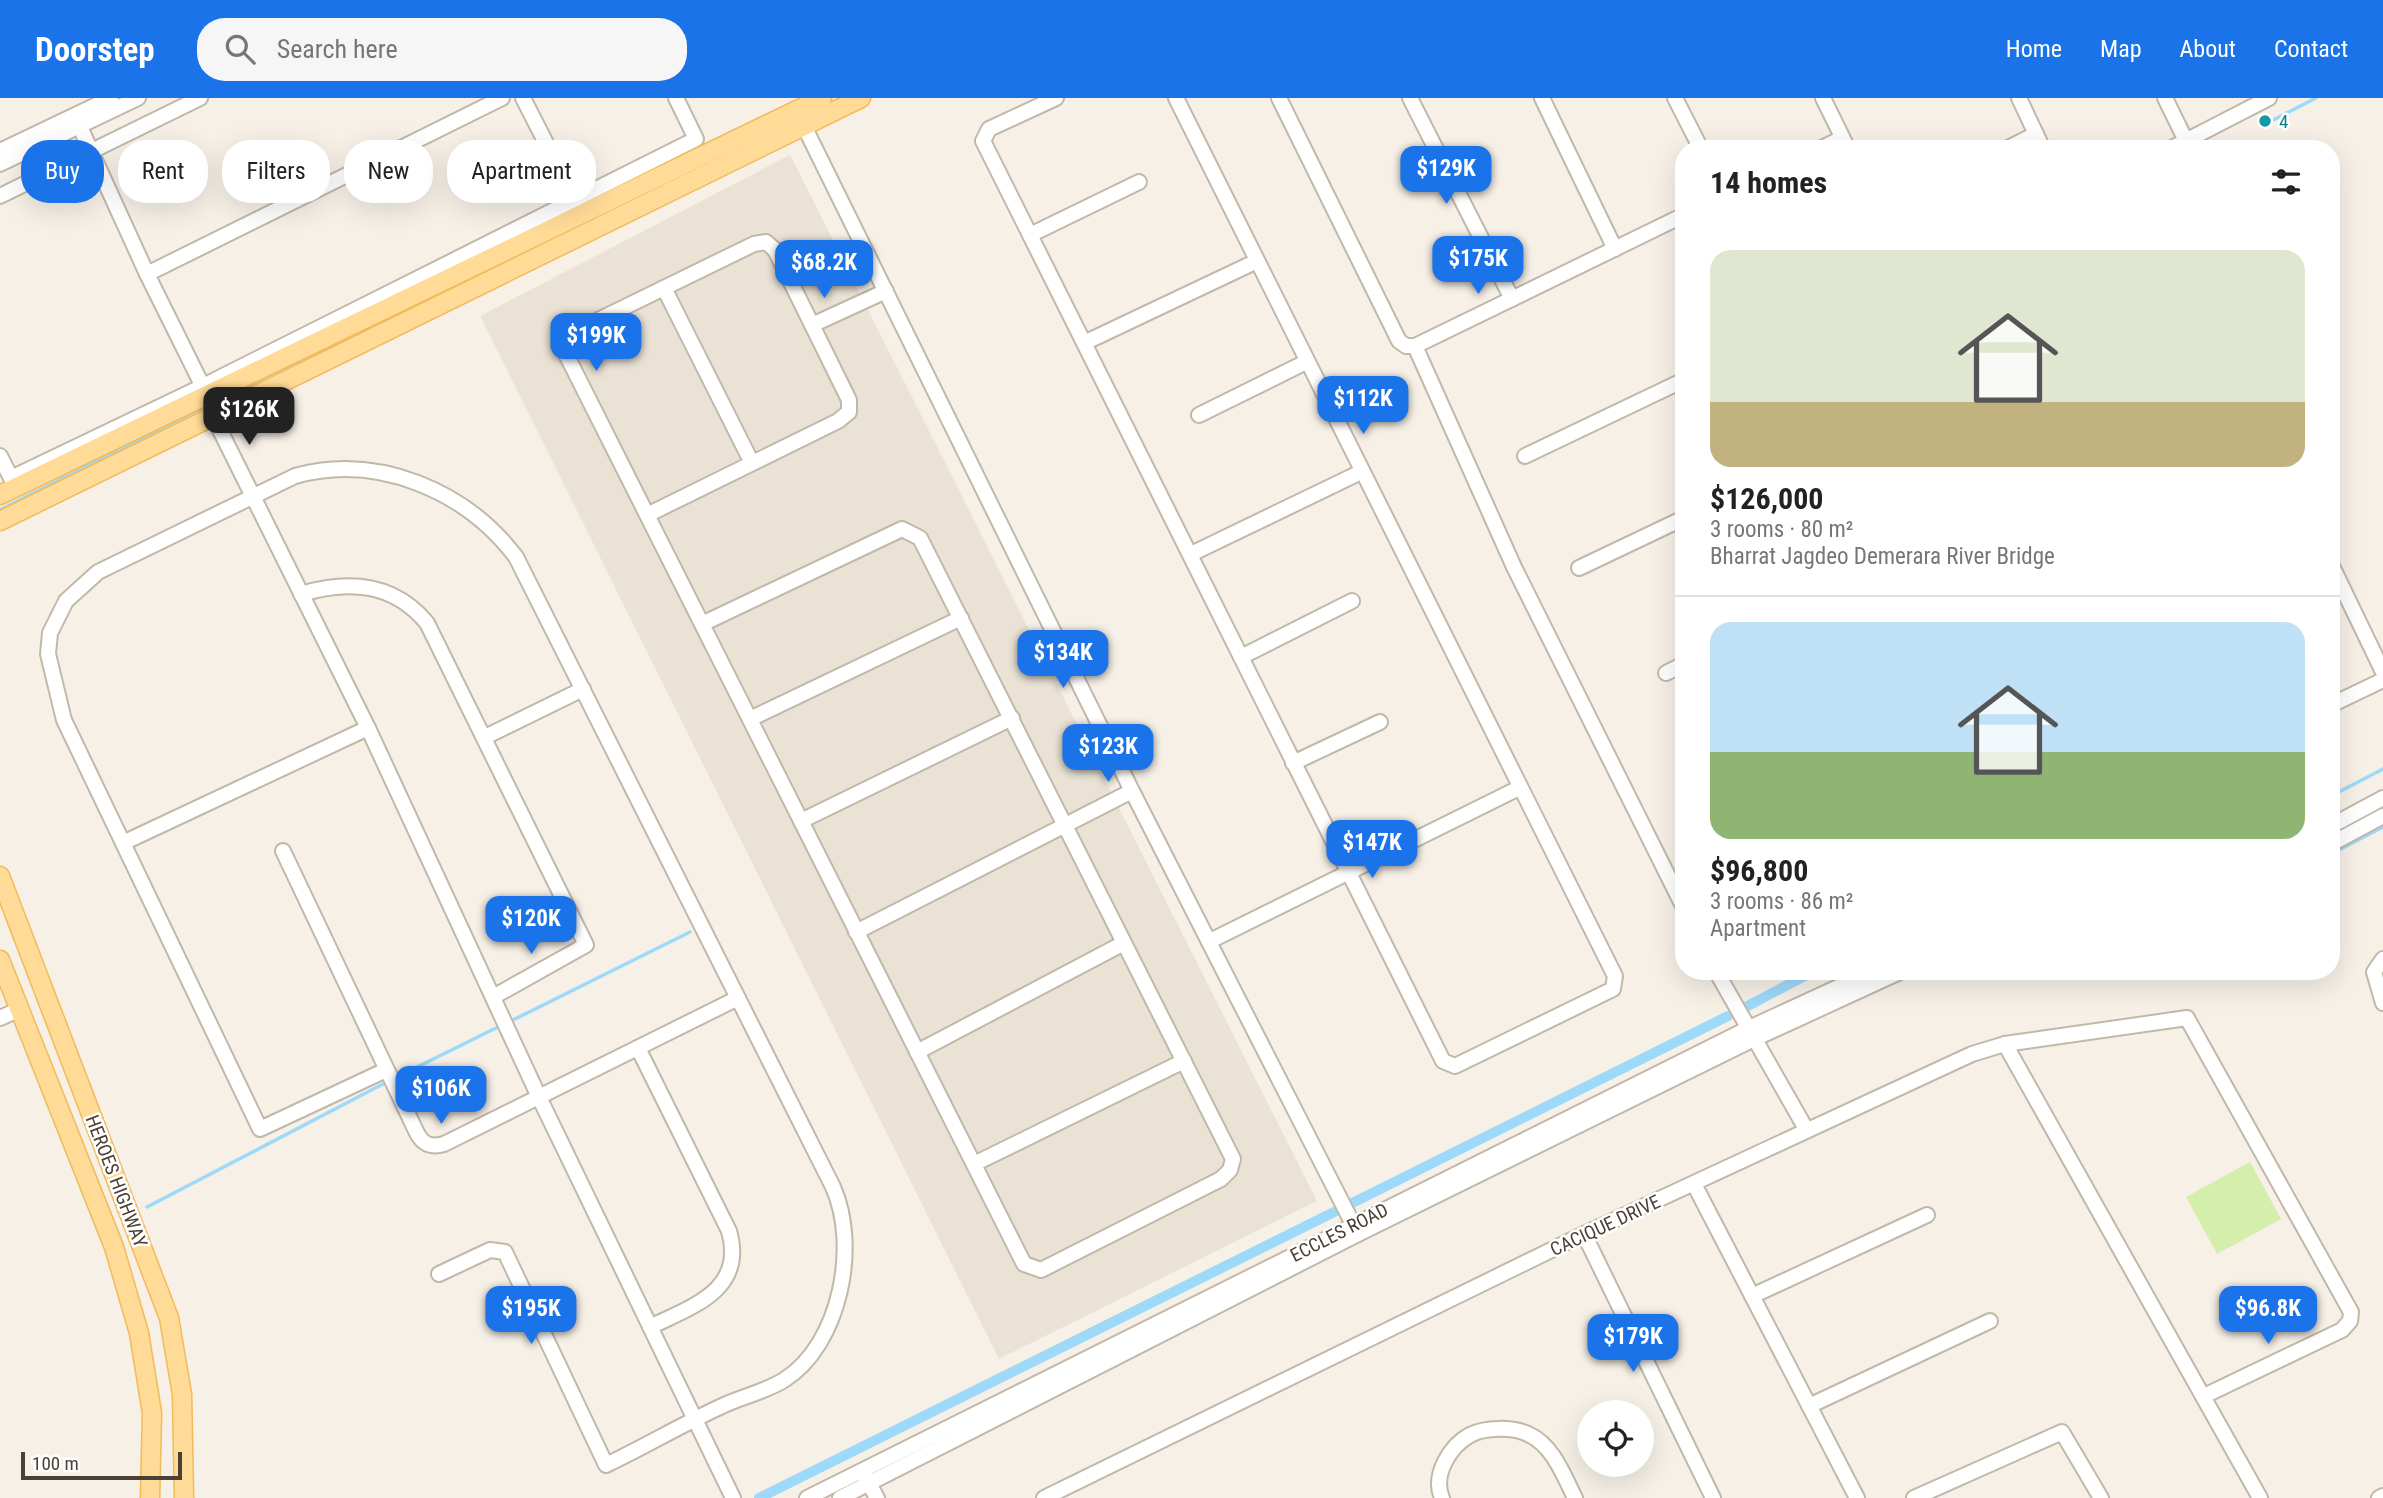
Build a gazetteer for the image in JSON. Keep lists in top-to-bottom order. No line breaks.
{"streets":{"main road":["HEROES HIGHWAY"],"street":["CACIQUE DRIVE","ECCLES ROAD"]},"places":["4"],"scale_bar":"100 m","page":{"header":"Doorstep","search":"Search here","nav":["Home","Map","About","Contact"],"chip":["Buy","Rent","Filters","New","Apartment"],"heading":"14 homes","price":["$129K","$175K","$68.2K","$199K","$112K","$126K","$134K","$123K","$147K","$120K","$106K","$195K","$96.8K","$179K"],"list":[{"name":"$126,000","note":"3 rooms · 80 m² · Bharrat Jagdeo Demerara River Bridge"},{"name":"$96,800","note":"3 rooms · 86 m² · Apartment"}],"scale":"100 m"}}
